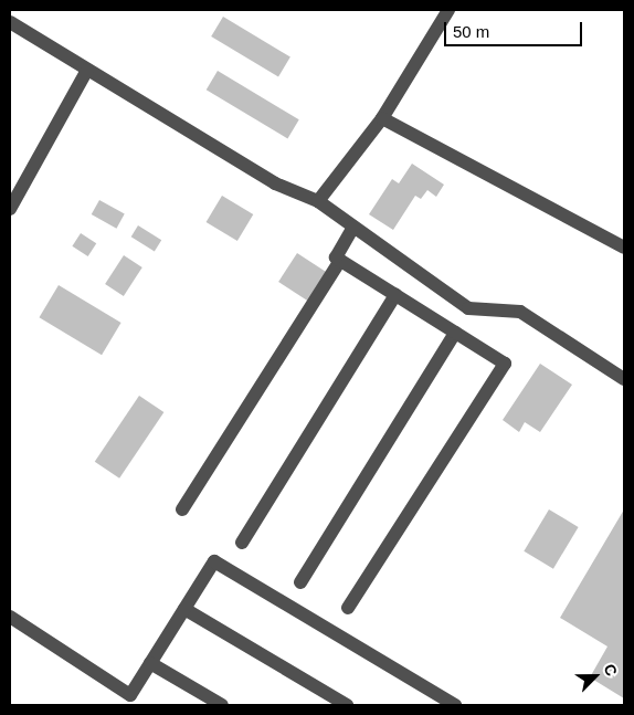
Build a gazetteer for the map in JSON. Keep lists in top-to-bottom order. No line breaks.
{"scale_bar":"50 m","north":"top right"}
